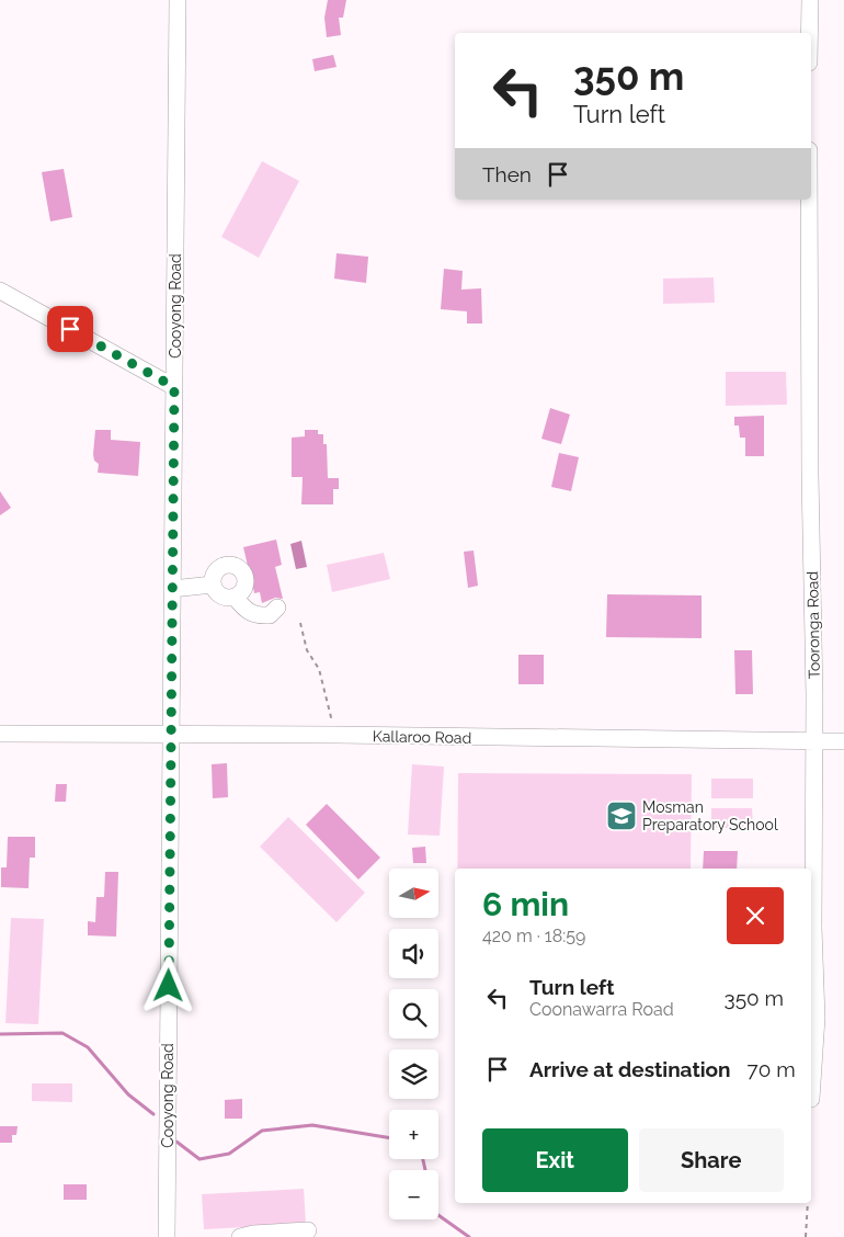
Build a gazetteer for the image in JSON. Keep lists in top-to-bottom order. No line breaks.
{"streets":{"street":["Cooyong Road","Tooronga Road","Kallaroo Road"]},"crossings":[["Cooyong Road","Kallaroo Road"],["Tooronga Road","Kallaroo Road"]],"places":{"school or university":["Mosman Preparatory School"]},"north":"right","page":{"turn":["350 m","Turn left"],"then":"Then","map_buttons":["+","−"],"heading":["6 min","420 m · 18:59"],"list":[{"name":"Turn left","note":"Coonawarra Road","value":"350 m"},{"name":"Arrive at destination","value":"70 m"}],"buttons":["Exit","Share"]}}
